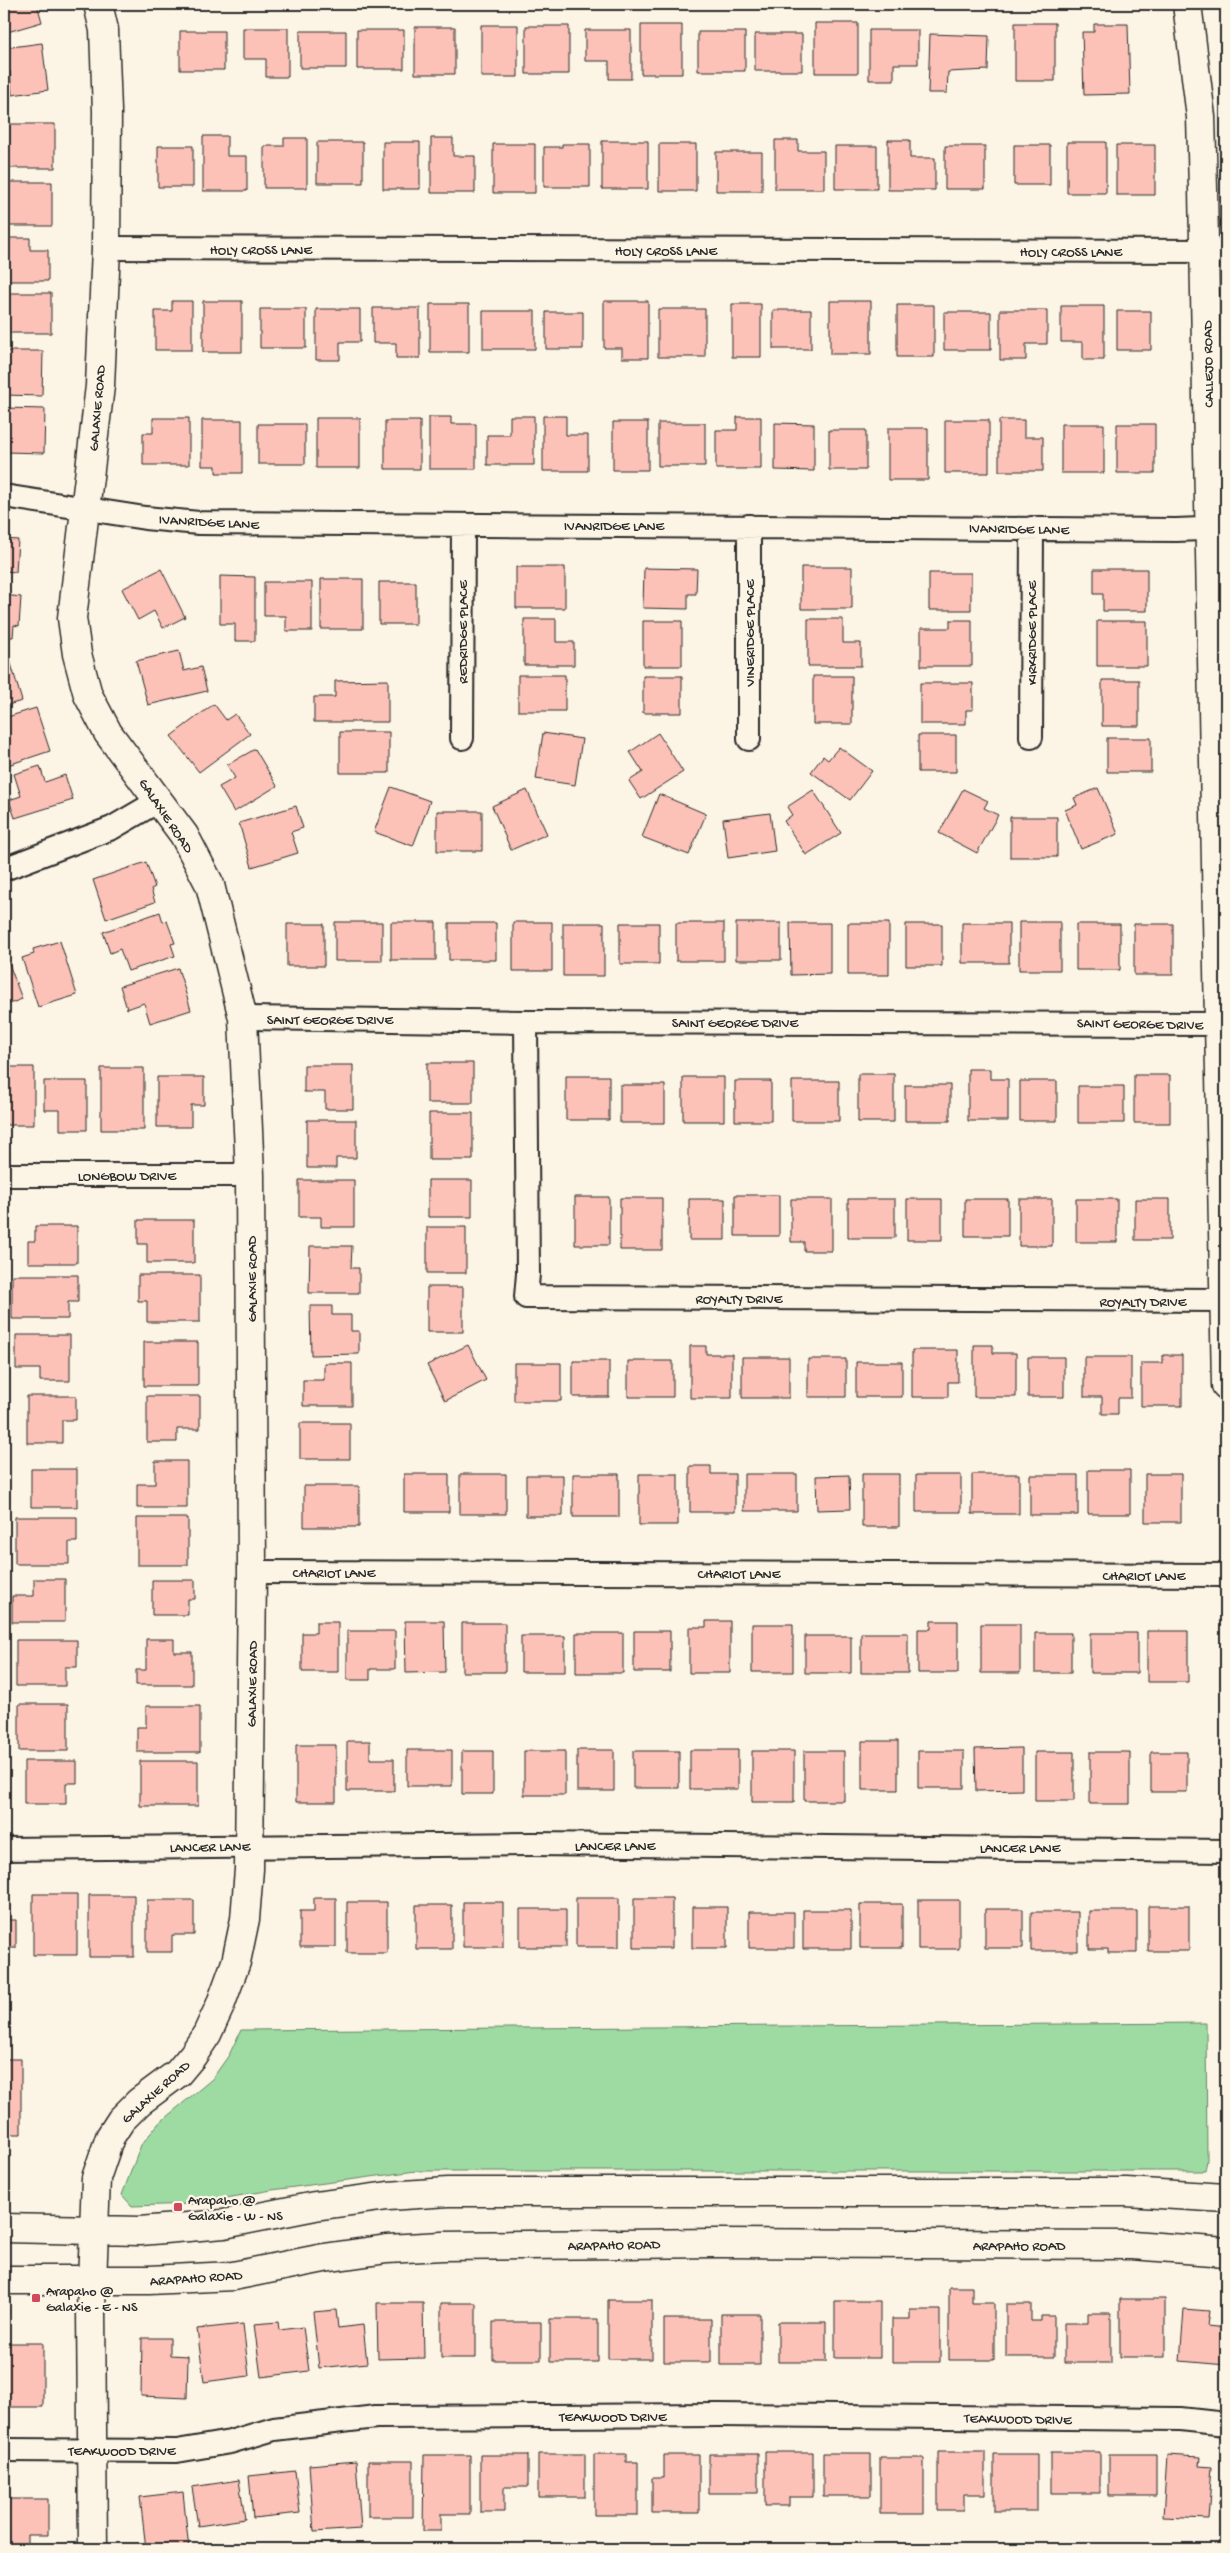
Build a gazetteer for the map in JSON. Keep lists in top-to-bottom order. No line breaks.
{"streets":{"street":["HOLY CROSS LANE","CALLEJO ROAD","GALAXIE ROAD","IVANRIDGE LANE","REDRIDGE PLACE","VINERIDGE PLACE","KIRKRIDGE PLACE","SAINT GEORGE DRIVE","LONGBOW DRIVE","ROYALTY DRIVE","CHARIOT LANE","LANCER LANE","ARAPAHO ROAD","TEAKWOOD DRIVE"]},"crossings":[["HOLY CROSS LANE","CALLEJO ROAD"],["HOLY CROSS LANE","GALAXIE ROAD"],["CALLEJO ROAD","IVANRIDGE LANE"],["CALLEJO ROAD","SAINT GEORGE DRIVE"],["CALLEJO ROAD","ROYALTY DRIVE"],["GALAXIE ROAD","IVANRIDGE LANE"],["GALAXIE ROAD","SAINT GEORGE DRIVE"],["GALAXIE ROAD","LONGBOW DRIVE"],["GALAXIE ROAD","CHARIOT LANE"],["GALAXIE ROAD","LANCER LANE"],["GALAXIE ROAD","ARAPAHO ROAD"],["GALAXIE ROAD","TEAKWOOD DRIVE"],["IVANRIDGE LANE","REDRIDGE PLACE"],["IVANRIDGE LANE","VINERIDGE PLACE"],["IVANRIDGE LANE","KIRKRIDGE PLACE"],["SAINT GEORGE DRIVE","ROYALTY DRIVE"]],"places":{"transit":["Arapaho @ Galaxie - W - NS","Arapaho @ Galaxie - E - NS"]}}
